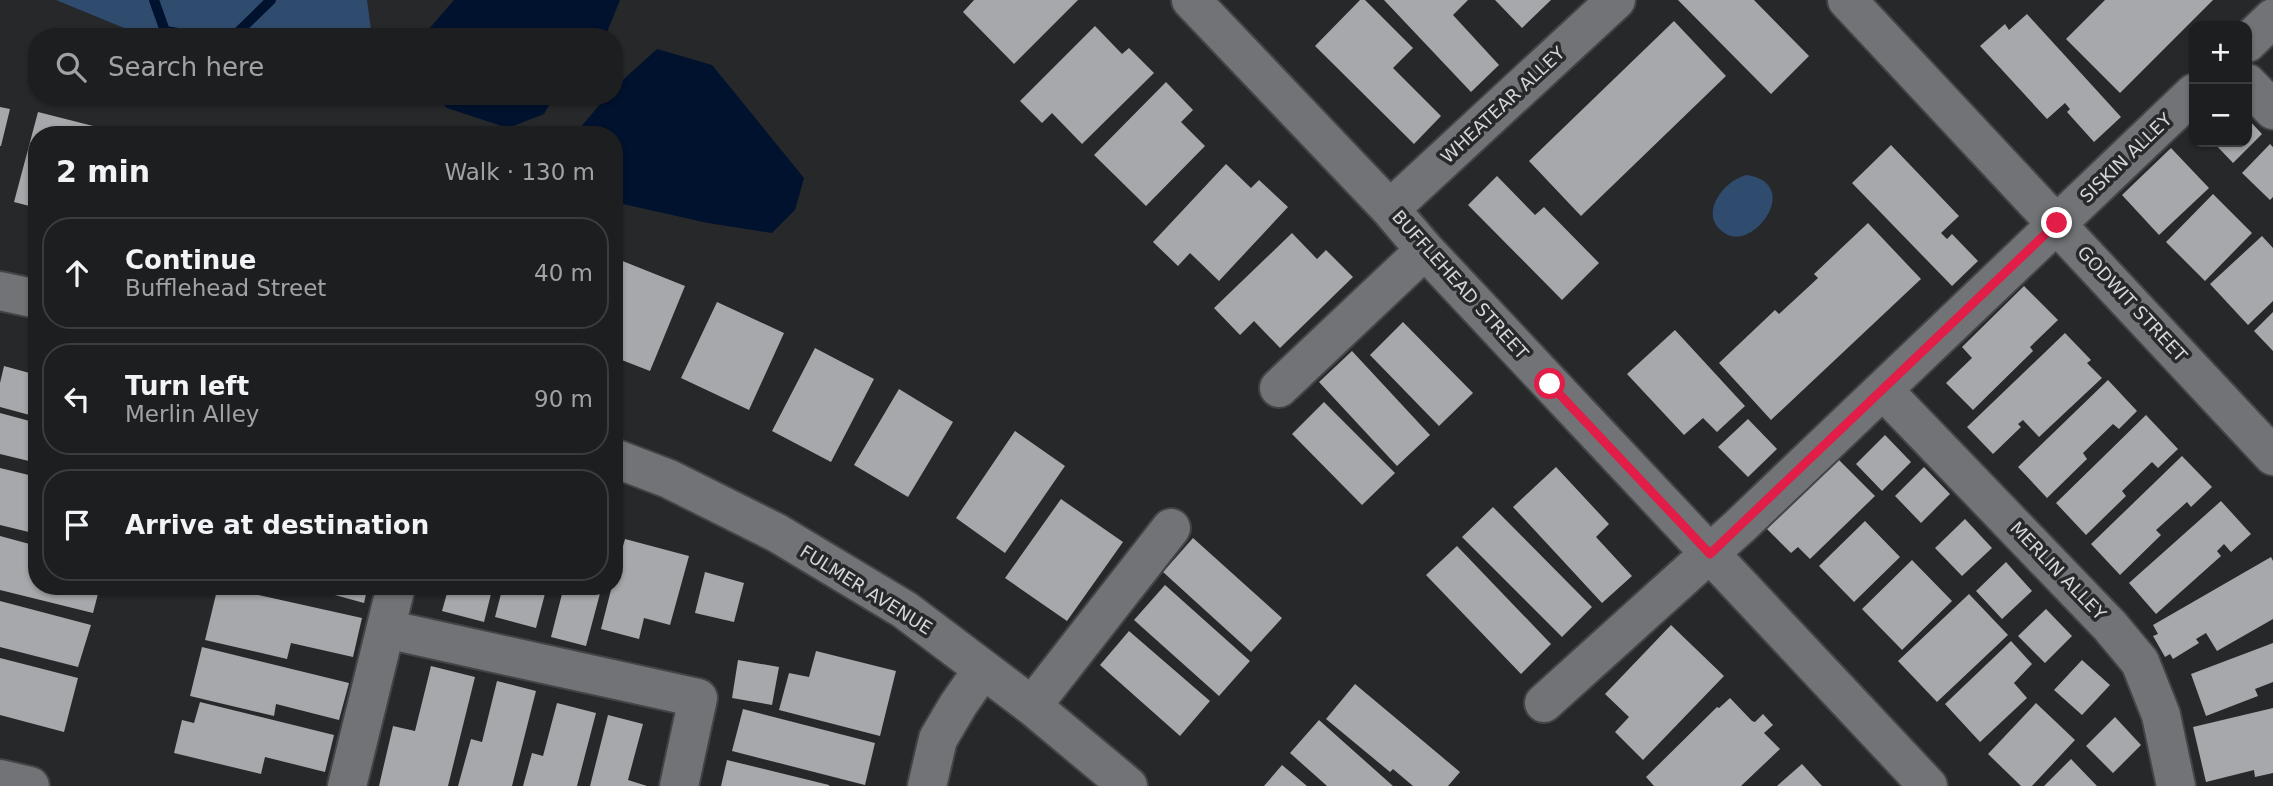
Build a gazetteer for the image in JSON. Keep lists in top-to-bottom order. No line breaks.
{"streets":{"street":["WHEATEAR ALLEY","SISKIN ALLEY","BUFFLEHEAD STREET","GODWIT STREET","MERLIN ALLEY","FULMER AVENUE"]},"crossings":[["WHEATEAR ALLEY","BUFFLEHEAD STREET"],["SISKIN ALLEY","GODWIT STREET"]],"page":{"map_buttons":["+","−"],"search":"Search here","heading":["2 min","Walk · 130 m"],"list":[["Continue","Bufflehead Street","40 m"],["Turn left","Merlin Alley","90 m"],"Arrive at destination"]}}
